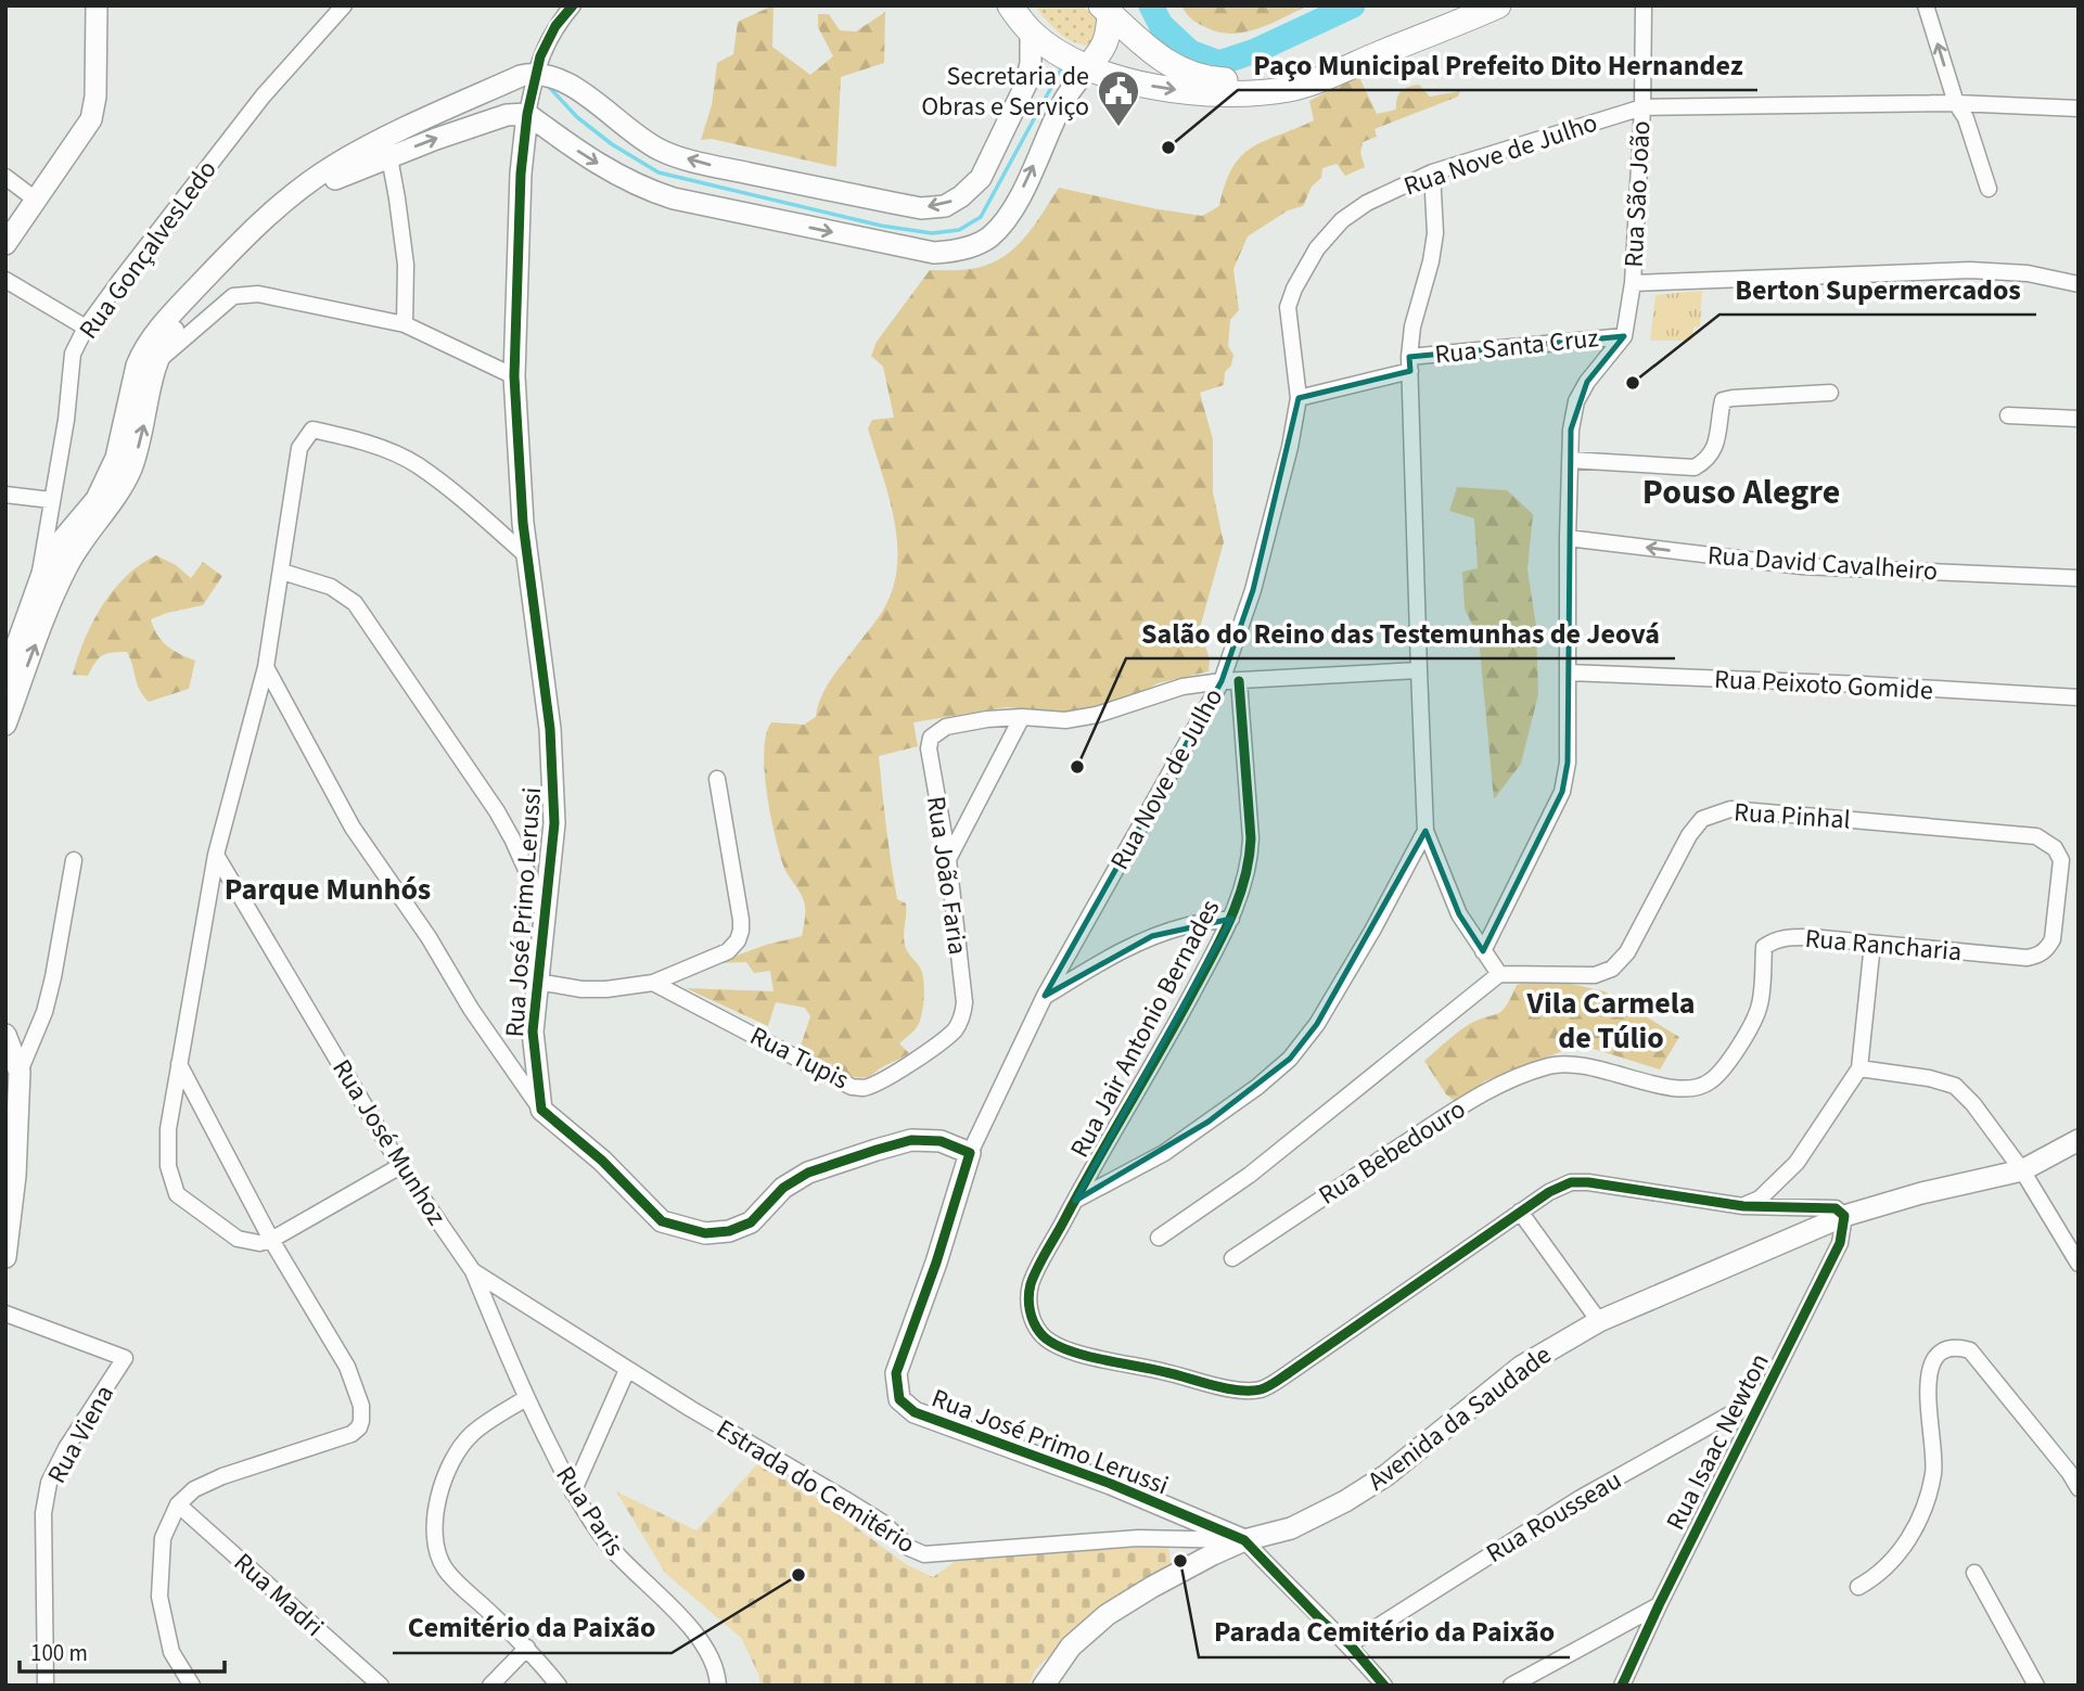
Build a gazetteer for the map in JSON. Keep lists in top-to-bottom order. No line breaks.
{"streets":{"street":["Rua Nove de Julho","Rua São João","Rua GonçalvesLedo","Rua Santa Cruz","Rua David Cavalheiro","Rua Peixoto Gomide","Rua Pinhal","Rua João Faria","Rua José Primo Lerussi","Rua Rancharia","Rua Jair Antonio Bernades","Rua Tupis","Rua José Munhoz","Rua Bebedouro","Avenida da Saudade","Rua Viena","Rua Isaac Newton","Estrada do Cemitério","Rua Paris","Rua Rousseau","Rua Madri"]},"crossings":[["Rua Nove de Julho","Rua São João"],["Rua Nove de Julho","Rua Santa Cruz"],["Rua Nove de Julho","Rua José Primo Lerussi"],["Rua São João","Rua Santa Cruz"],["Rua Pinhal","Rua Rancharia"],["Rua João Faria","Rua Tupis"],["Rua José Primo Lerussi","Avenida da Saudade"],["Rua José Primo Lerussi","Estrada do Cemitério"],["Rua Rancharia","Rua Bebedouro"],["Rua José Munhoz","Estrada do Cemitério"],["Rua José Munhoz","Rua Paris"],["Avenida da Saudade","Rua Isaac Newton"],["Avenida da Saudade","Estrada do Cemitério"],["Rua Isaac Newton","Rua Rousseau"]],"one_way":["Rua David Cavalheiro"],"districts":["Pouso Alegre","Parque Munhós","Vila Carmela de Túlio"],"places":{"public building":["Secretaria de Obras e Serviço"],"other":["Paço Municipal Prefeito Dito Hernandez","Berton Supermercados","Salão do Reino das Testemunhas de Jeová","Parada Cemitério da Paixão","Cemitério da Paixão"]},"scale_bar":"100 m"}
